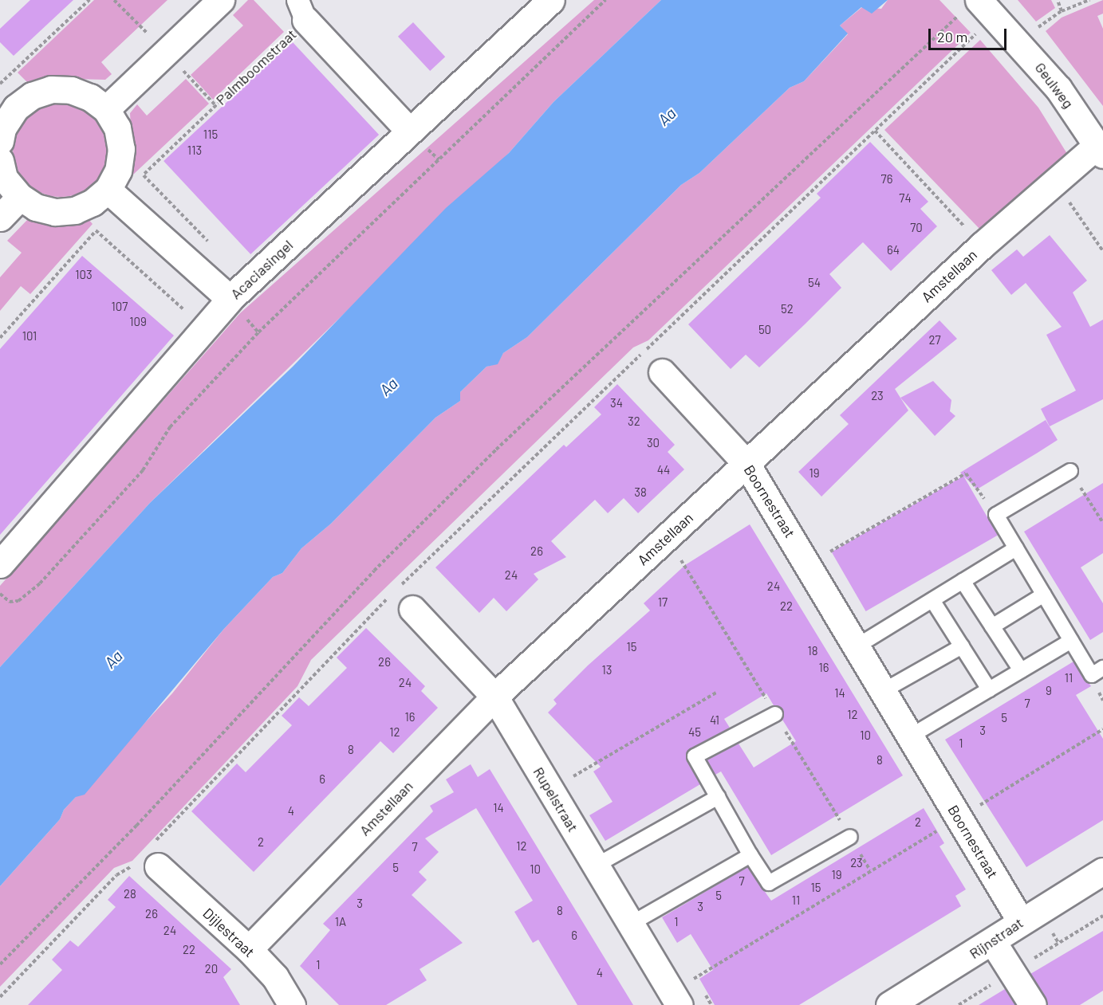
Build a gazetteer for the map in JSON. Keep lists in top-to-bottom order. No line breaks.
{"streets":{"street":["Palmboomstraat","Geulweg","Acaciasingel","Amstellaan","Boornestraat","Rupelstraat","Dijlestraat","Rijnstraat"]},"crossings":[["Palmboomstraat","Acaciasingel"],["Geulweg","Amstellaan"],["Amstellaan","Boornestraat"],["Amstellaan","Rupelstraat"],["Amstellaan","Dijlestraat"],["Boornestraat","Rijnstraat"]],"water":["Aa"],"house_numbers":["115","113","76","74","70","64","103","54","107","52","109","50","101","27","23","34","32","30","44","19","38","26","24","24","17","22","15","18","26","16","13","11","24","9","14","7","12","16","5","41","3","12","45","10","1","8","8","6","14","4","2","2","12","7","23","5","10","19","7","15","28","5","11","3","3","8","26","1A","1","24","6","22","1","20","4"],"scale_bar":"20 m"}
